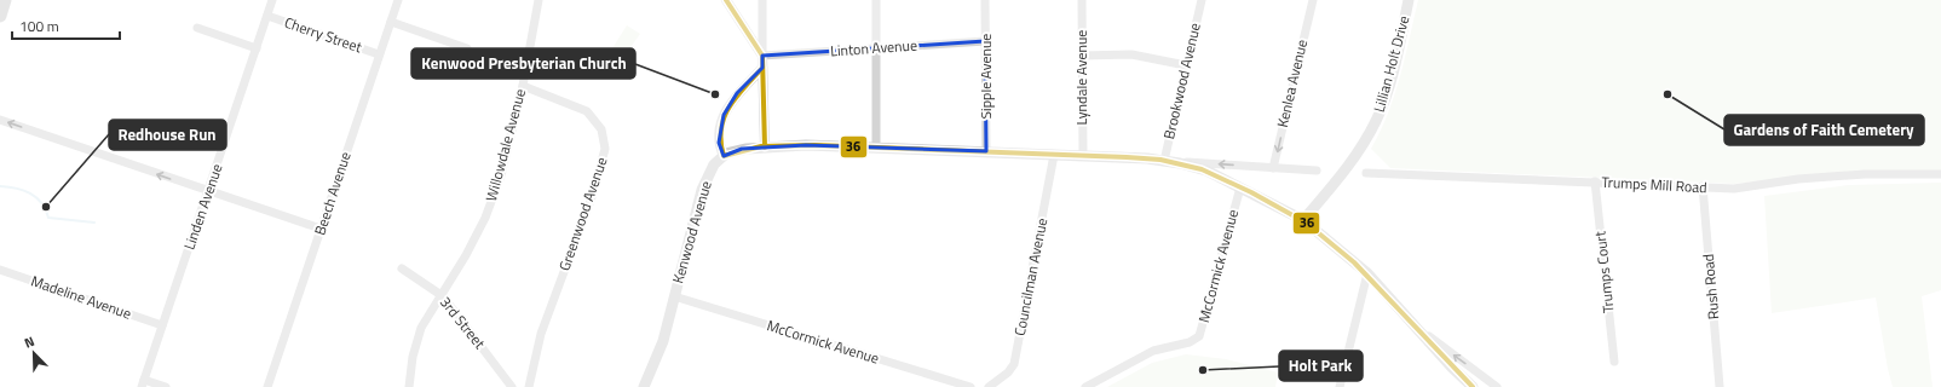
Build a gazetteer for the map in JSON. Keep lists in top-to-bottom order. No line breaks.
{"streets":{"main road":["Lillian Holt Drive","Kenwood Avenue"],"street":["Cherry Street","Linton Avenue","Sipple Avenue","Lyndale Avenue","Brookwood Avenue","Kenlea Avenue","Willowdale Avenue","Trumps Mill Road","Beech Avenue","Linden Avenue","Greenwood Avenue","McCormick Avenue","Trumps Court","Councilman Avenue","Rush Road","Madeline Avenue","3rd Street"]},"crossings":[["Cherry Street","Beech Avenue"],["Cherry Street","Linden Avenue"],["Linton Avenue","Sipple Avenue"],["Willowdale Avenue","Greenwood Avenue"],["Willowdale Avenue","3rd Street"],["Trumps Mill Road","Trumps Court"],["Trumps Mill Road","Rush Road"],["Linden Avenue","Madeline Avenue"],["Kenwood Avenue","McCormick Avenue"]],"one_way":["Kenlea Avenue"],"places":["Kenwood Presbyterian Church","Gardens of Faith Cemetery","Redhouse Run","Holt Park"],"lines":["transit line 36"],"scale_bar":"100 m","north":"top left"}
